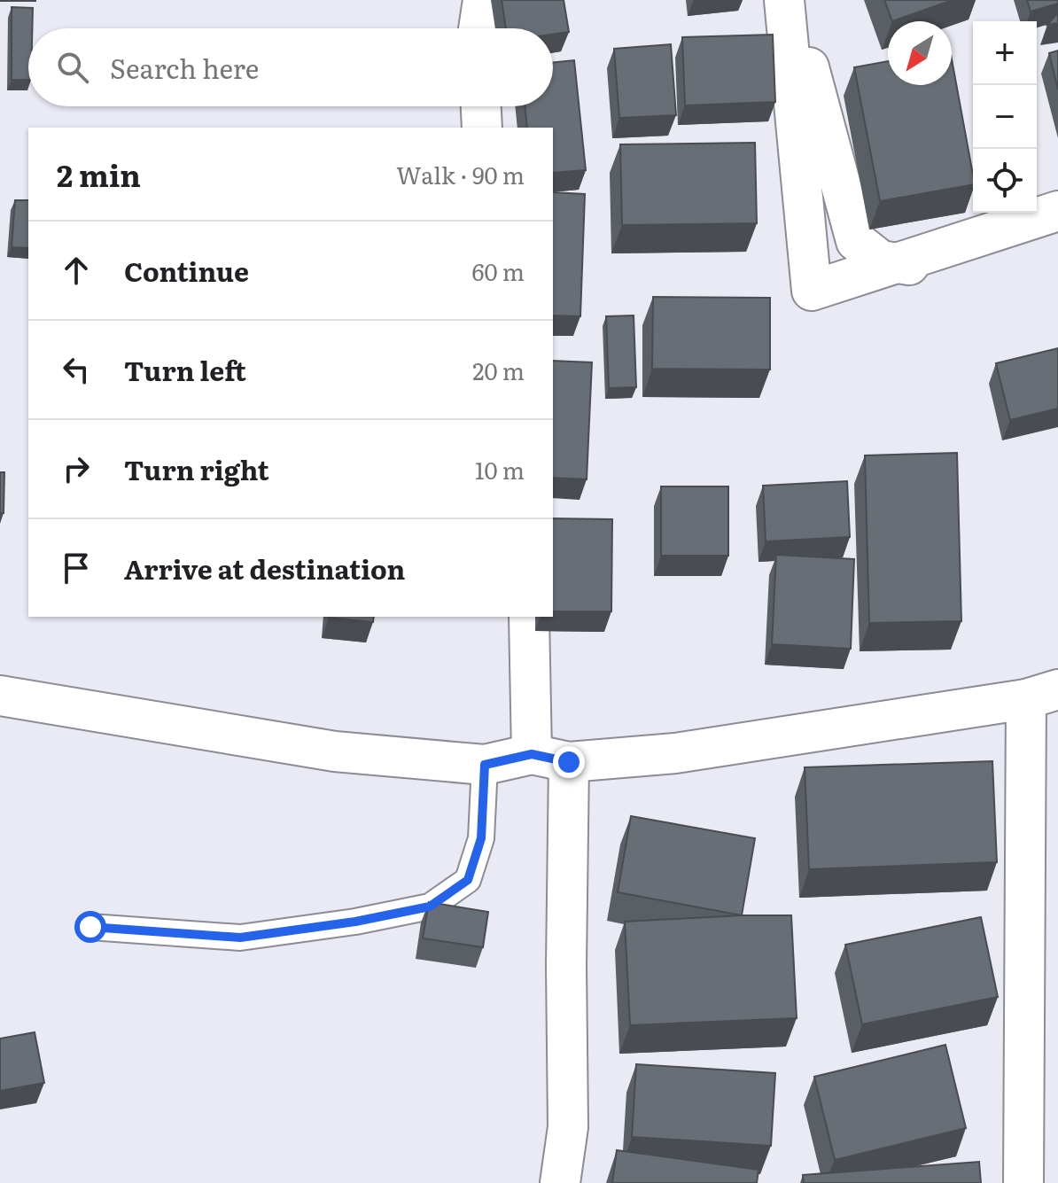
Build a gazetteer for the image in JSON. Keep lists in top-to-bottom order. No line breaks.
{"north":"bottom left","page":{"map_buttons":["+","−"],"search":"Search here","heading":["2 min","Walk · 90 m"],"list":[["Continue","60 m"],["Turn left","20 m"],["Turn right","10 m"],"Arrive at destination"]}}
